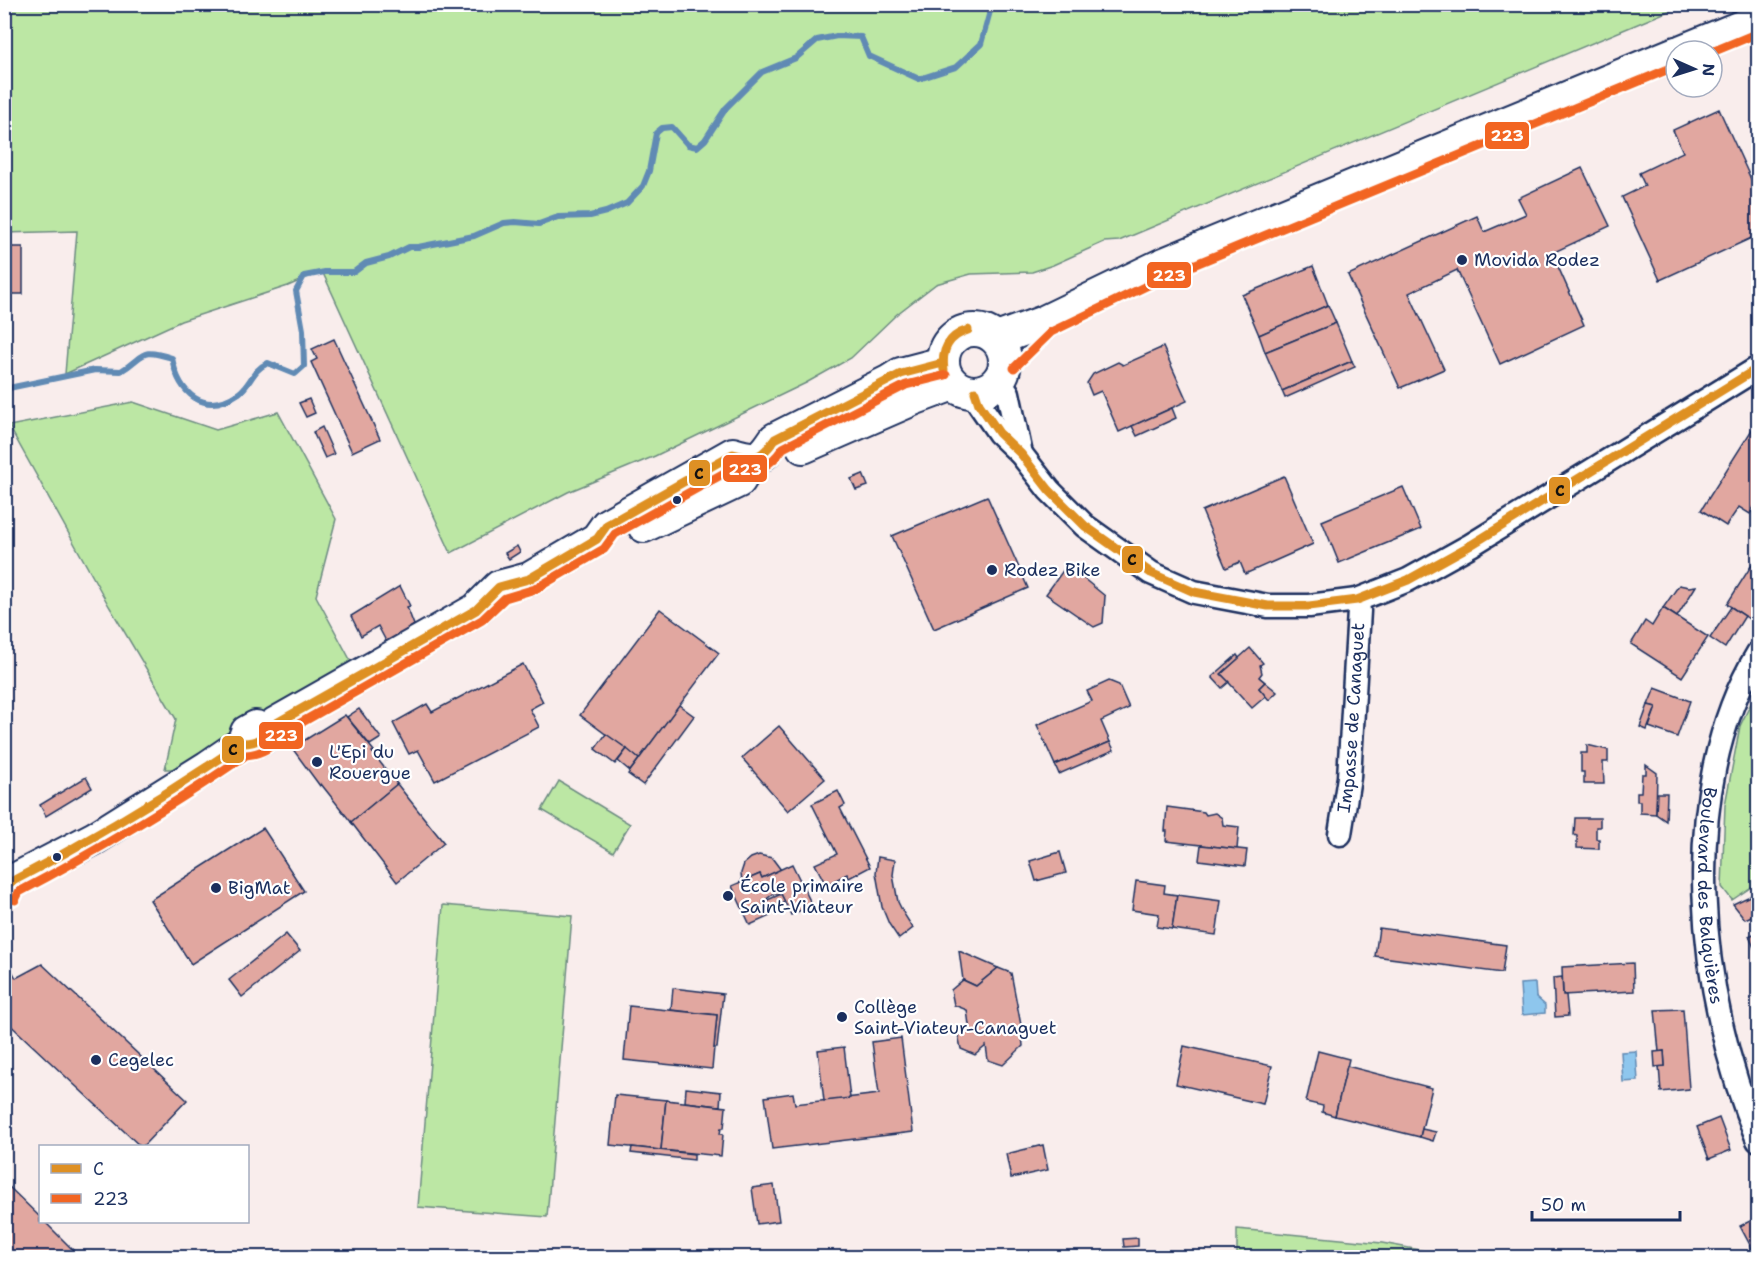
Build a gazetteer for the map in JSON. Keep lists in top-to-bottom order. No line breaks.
{"streets":{"street":["Impasse de Canaguet","Boulevard des Balquières"]},"places":["Movida Rodez","Rodez Bike","L'Epi du Rouergue","BigMat","École primaire Saint-Viateur","Collège Saint-Viateur-Canaguet","Cegelec"],"lines":["transit line 223","transit line C"],"legend":["C","223"],"scale_bar":"50 m","north":"right"}
